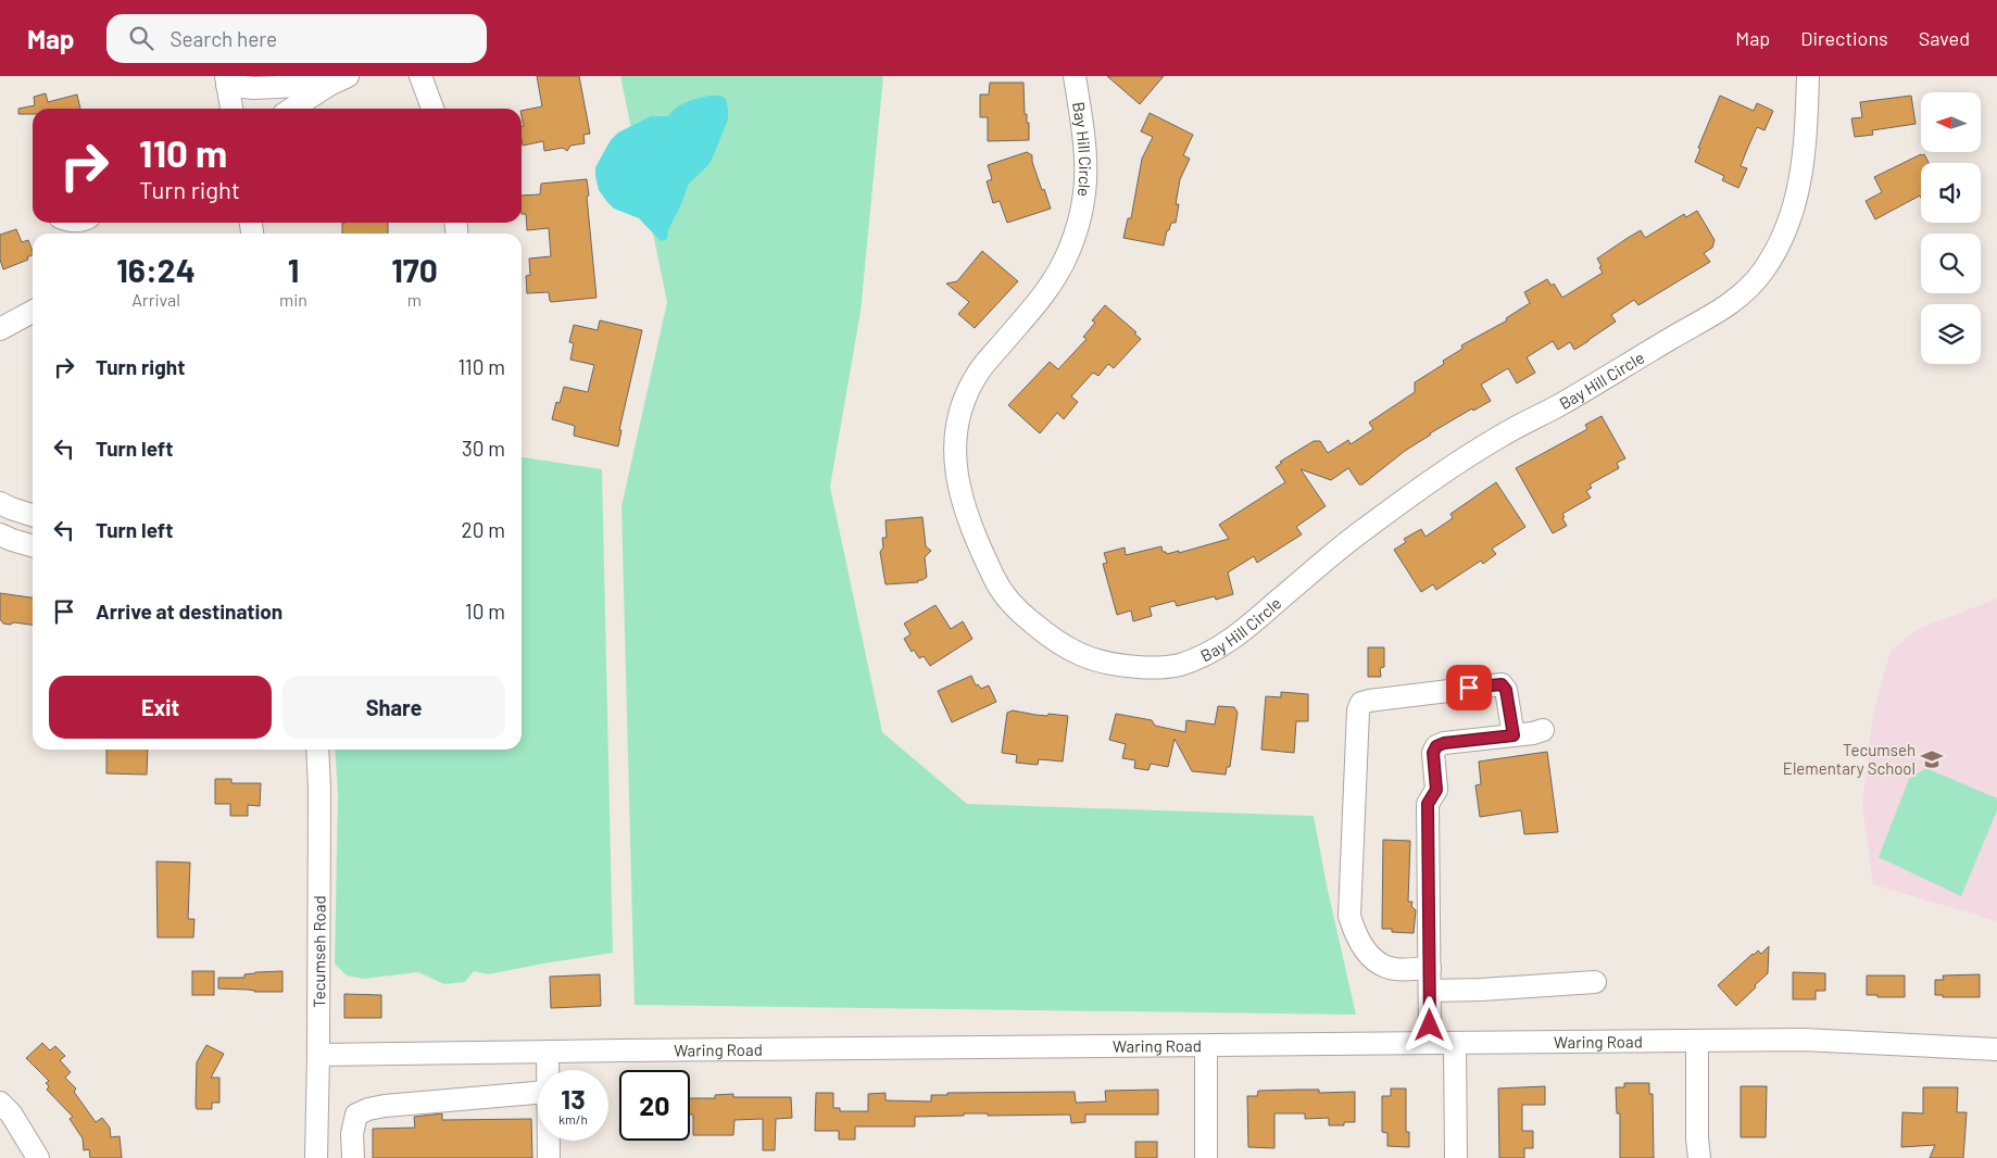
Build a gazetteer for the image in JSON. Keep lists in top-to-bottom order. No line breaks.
{"streets":{"street":["Bay Hill Circle","Tecumseh Road","Waring Road"]},"crossings":[["Tecumseh Road","Waring Road"]],"places":{"school or university":["Tecumseh Elementary School"]},"north":"left","page":{"header":"Map","search":"Search here","nav":["Map","Directions","Saved"],"turn":["110 m","Turn right"],"eta":["16:24","Arrival","1","min","170","m"],"list":[{"name":"Turn right","value":"110 m"},{"name":"Turn left","value":"30 m"},{"name":"Turn left","value":"20 m"},{"name":"Arrive at destination","value":"10 m"}],"buttons":["Exit","Share"],"speed":"13 km/h","limit":"20"}}
